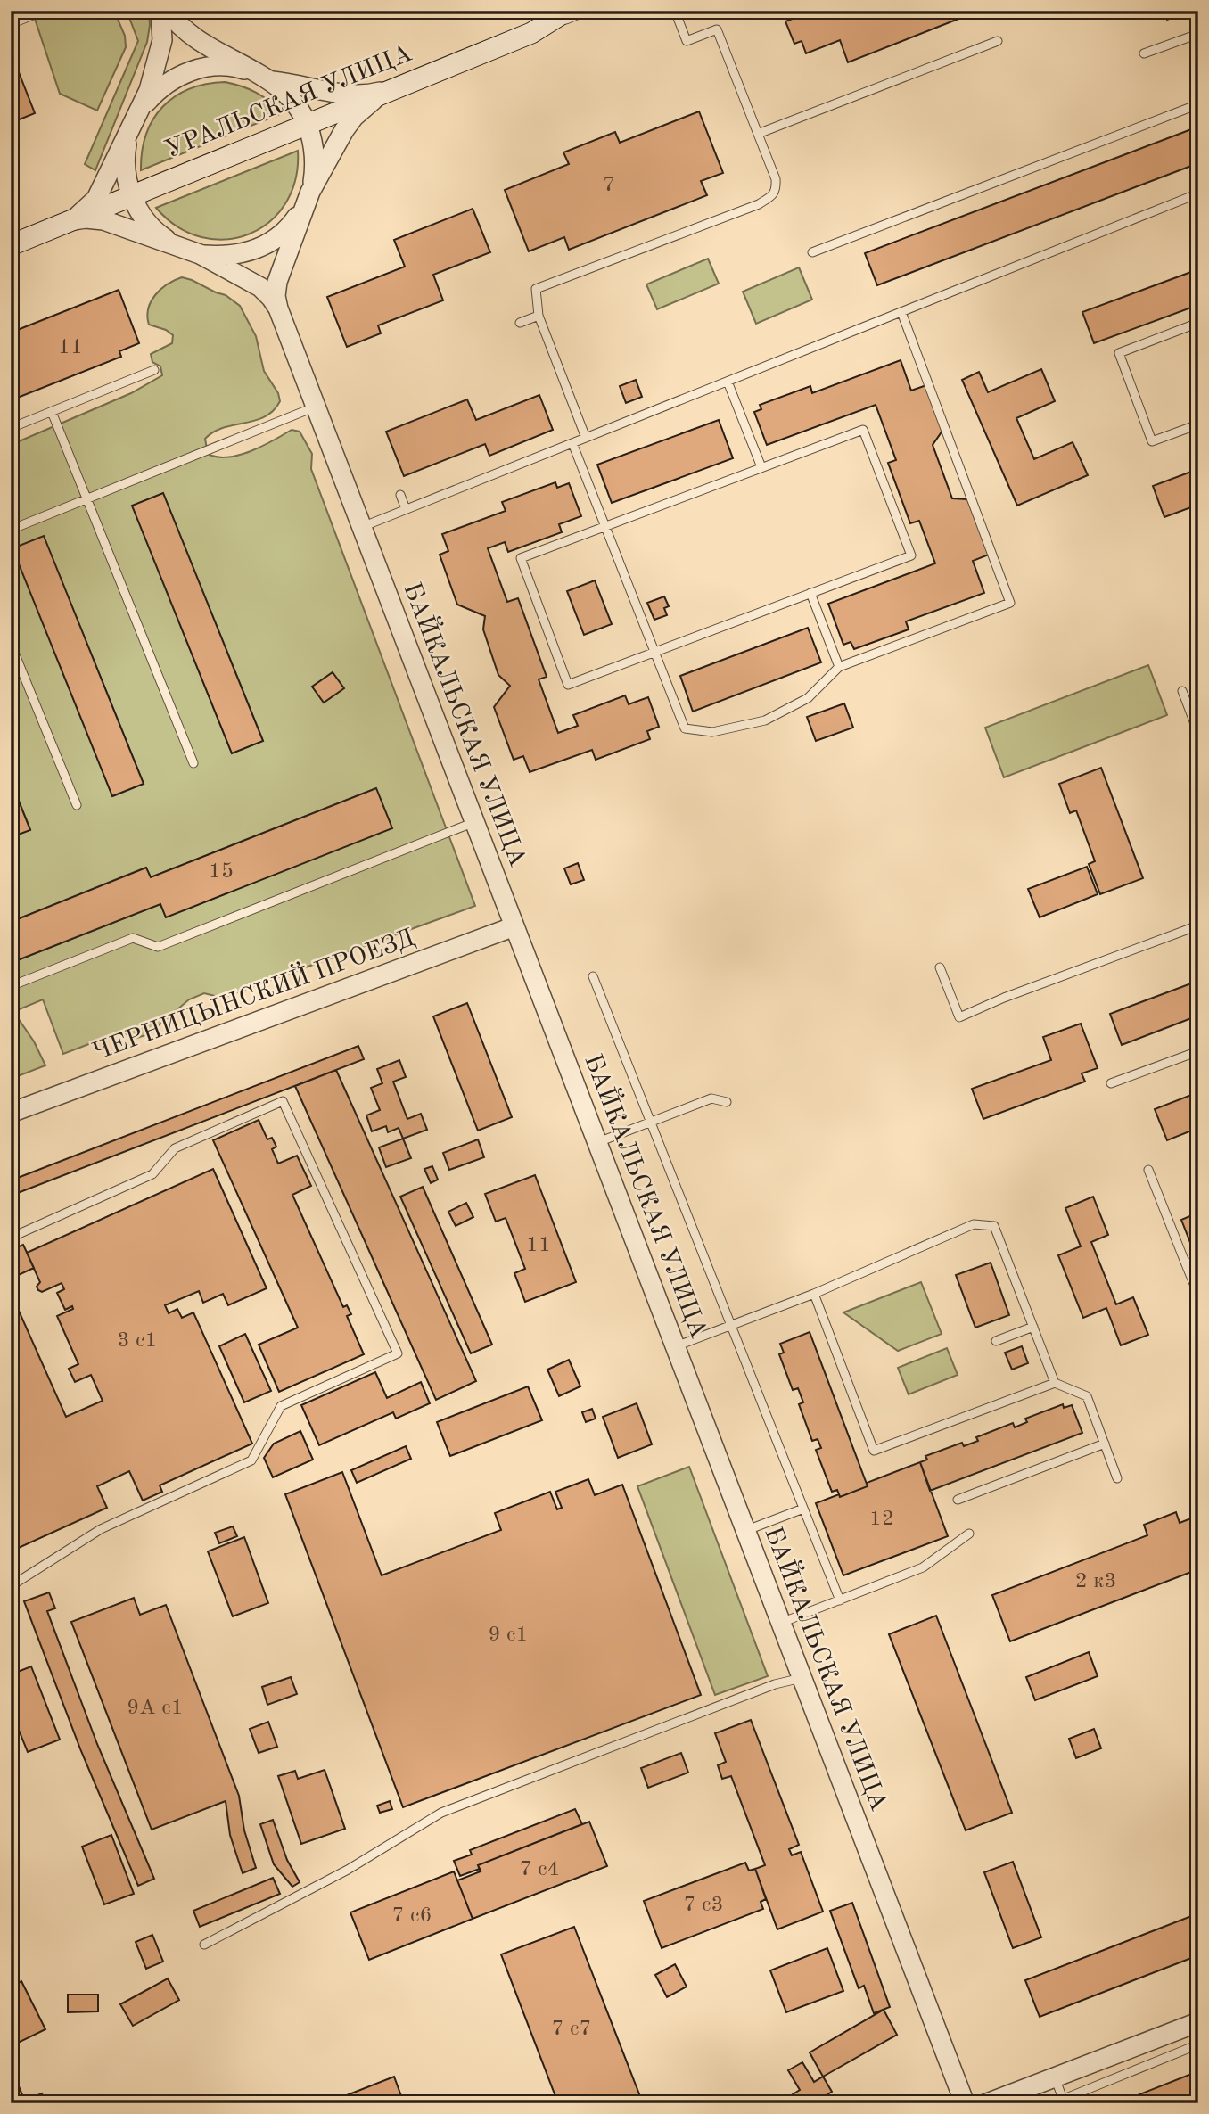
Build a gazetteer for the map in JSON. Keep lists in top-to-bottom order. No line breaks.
{"streets":{"main road":["УРАЛЬСКАЯ УЛИЦА"],"street":["БАЙКАЛЬСКАЯ УЛИЦА","ЧЕРНИЦЫНСКИЙ ПРОЕЗД"]},"crossings":[["БАЙКАЛЬСКАЯ УЛИЦА","ЧЕРНИЦЫНСКИЙ ПРОЕЗД"]],"house_numbers":["7","11","15","11","3 с1","12","2 к3","9 с1","9А с1","7 с4","7 с3","7 с6","7 с7"]}
